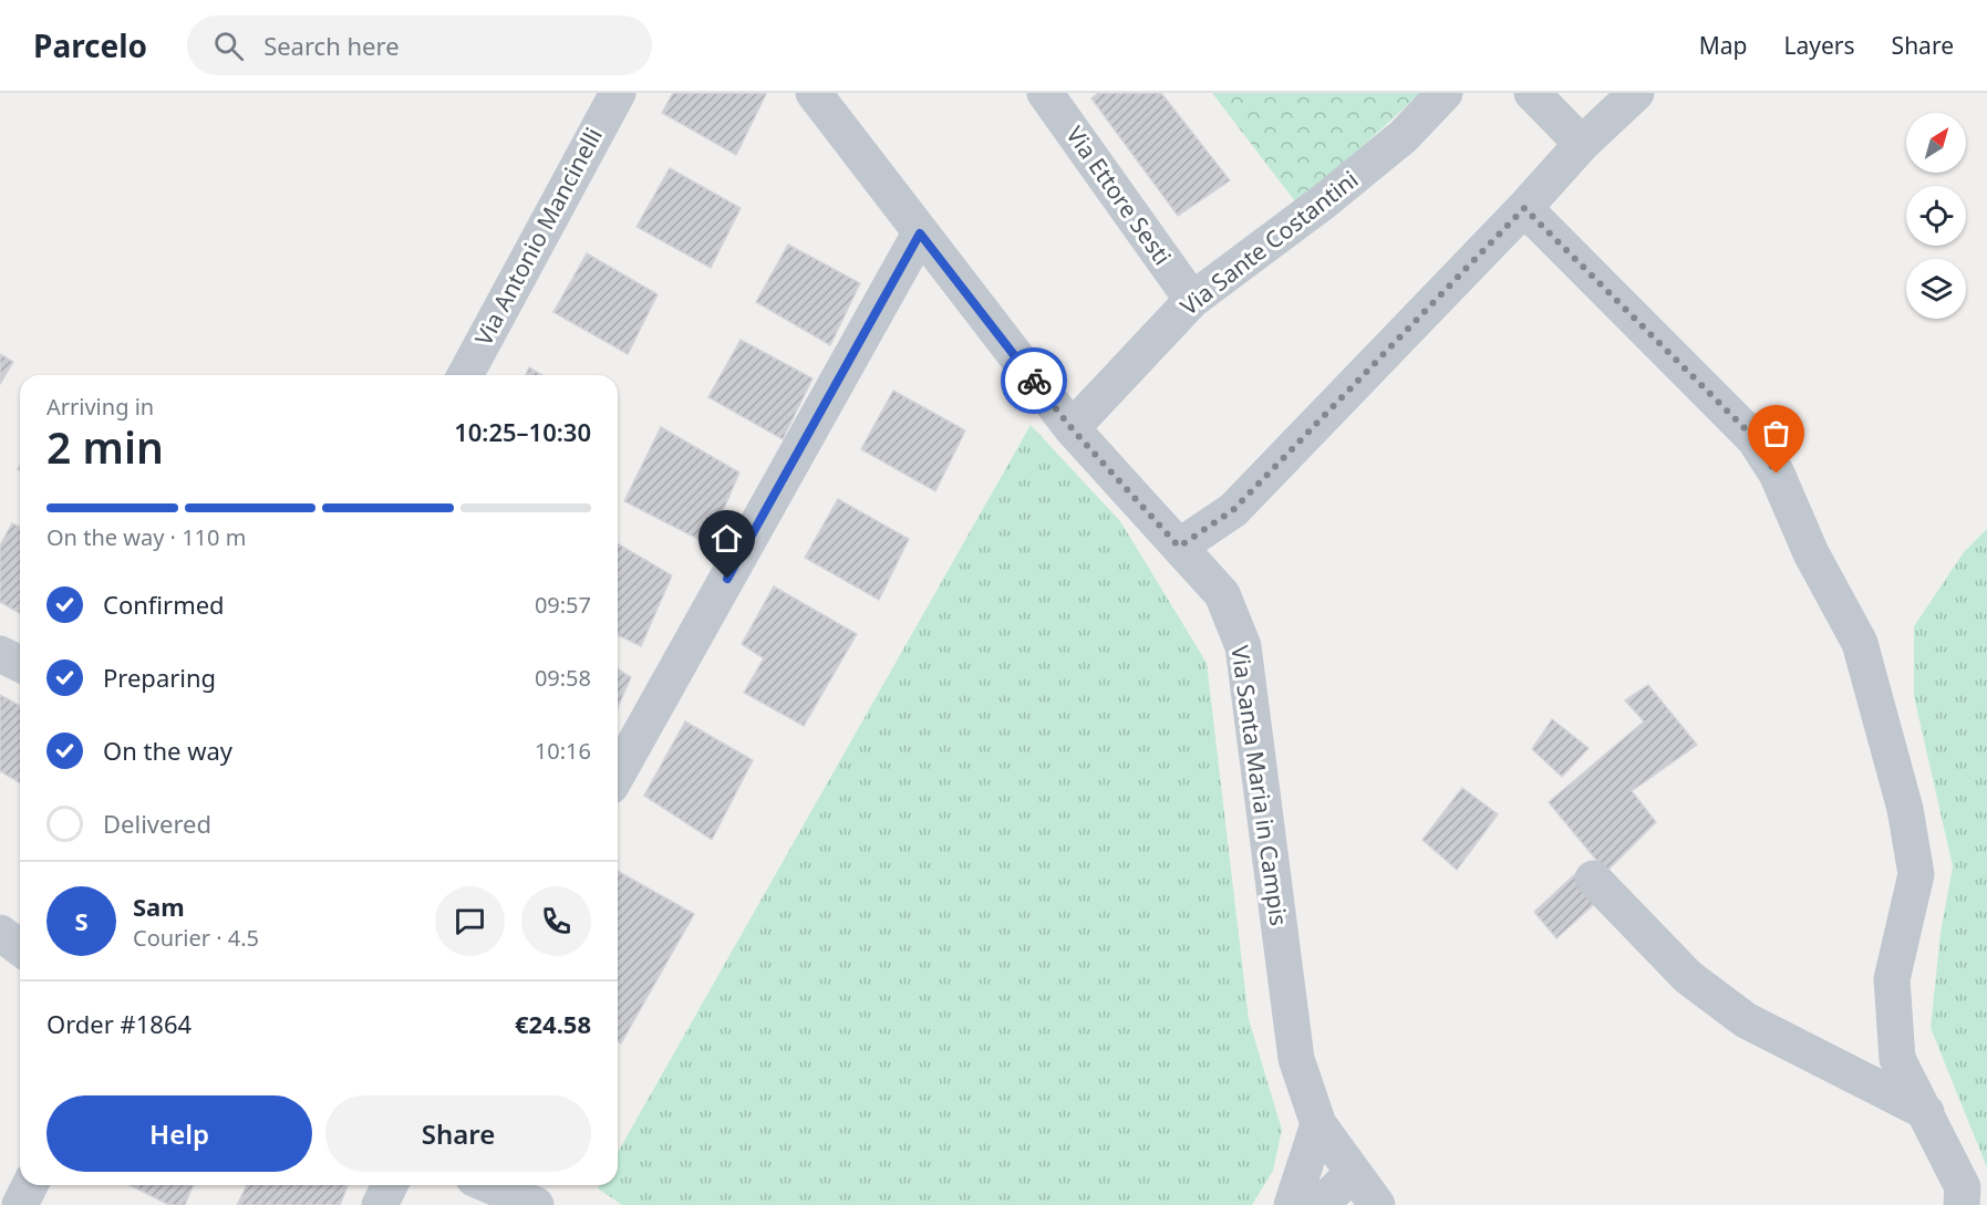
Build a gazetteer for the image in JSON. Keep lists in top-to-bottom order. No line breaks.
{"streets":{"street":["Via Ettore Sesti","Via Antonio Mancinelli","Via Sante Costantini","Via Santa Maria in Campis"]},"crossings":[["Via Ettore Sesti","Via Sante Costantini"],["Via Sante Costantini","Via Santa Maria in Campis"]],"north":"top right","page":{"header":"Parcelo","search":"Search here","nav":["Map","Layers","Share"],"heading":["2 min","Arriving in","10:25–10:30"],"panel":["Sam","Courier · 4.5","Order #1864","€24.58"],"bar":"On the way · 110 m","list":[["Confirmed","09:57"],["Preparing","09:58"],["On the way","10:16"],"Delivered"],"round":"S","buttons":["Help","Share"]}}
